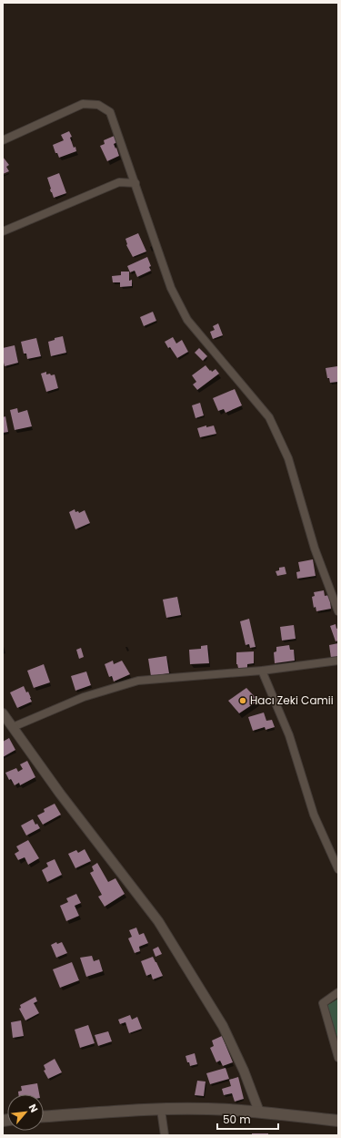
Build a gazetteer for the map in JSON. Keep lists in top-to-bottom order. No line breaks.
{"places":["Hacı Zeki Camii"],"scale_bar":"50 m","north":"top right"}
